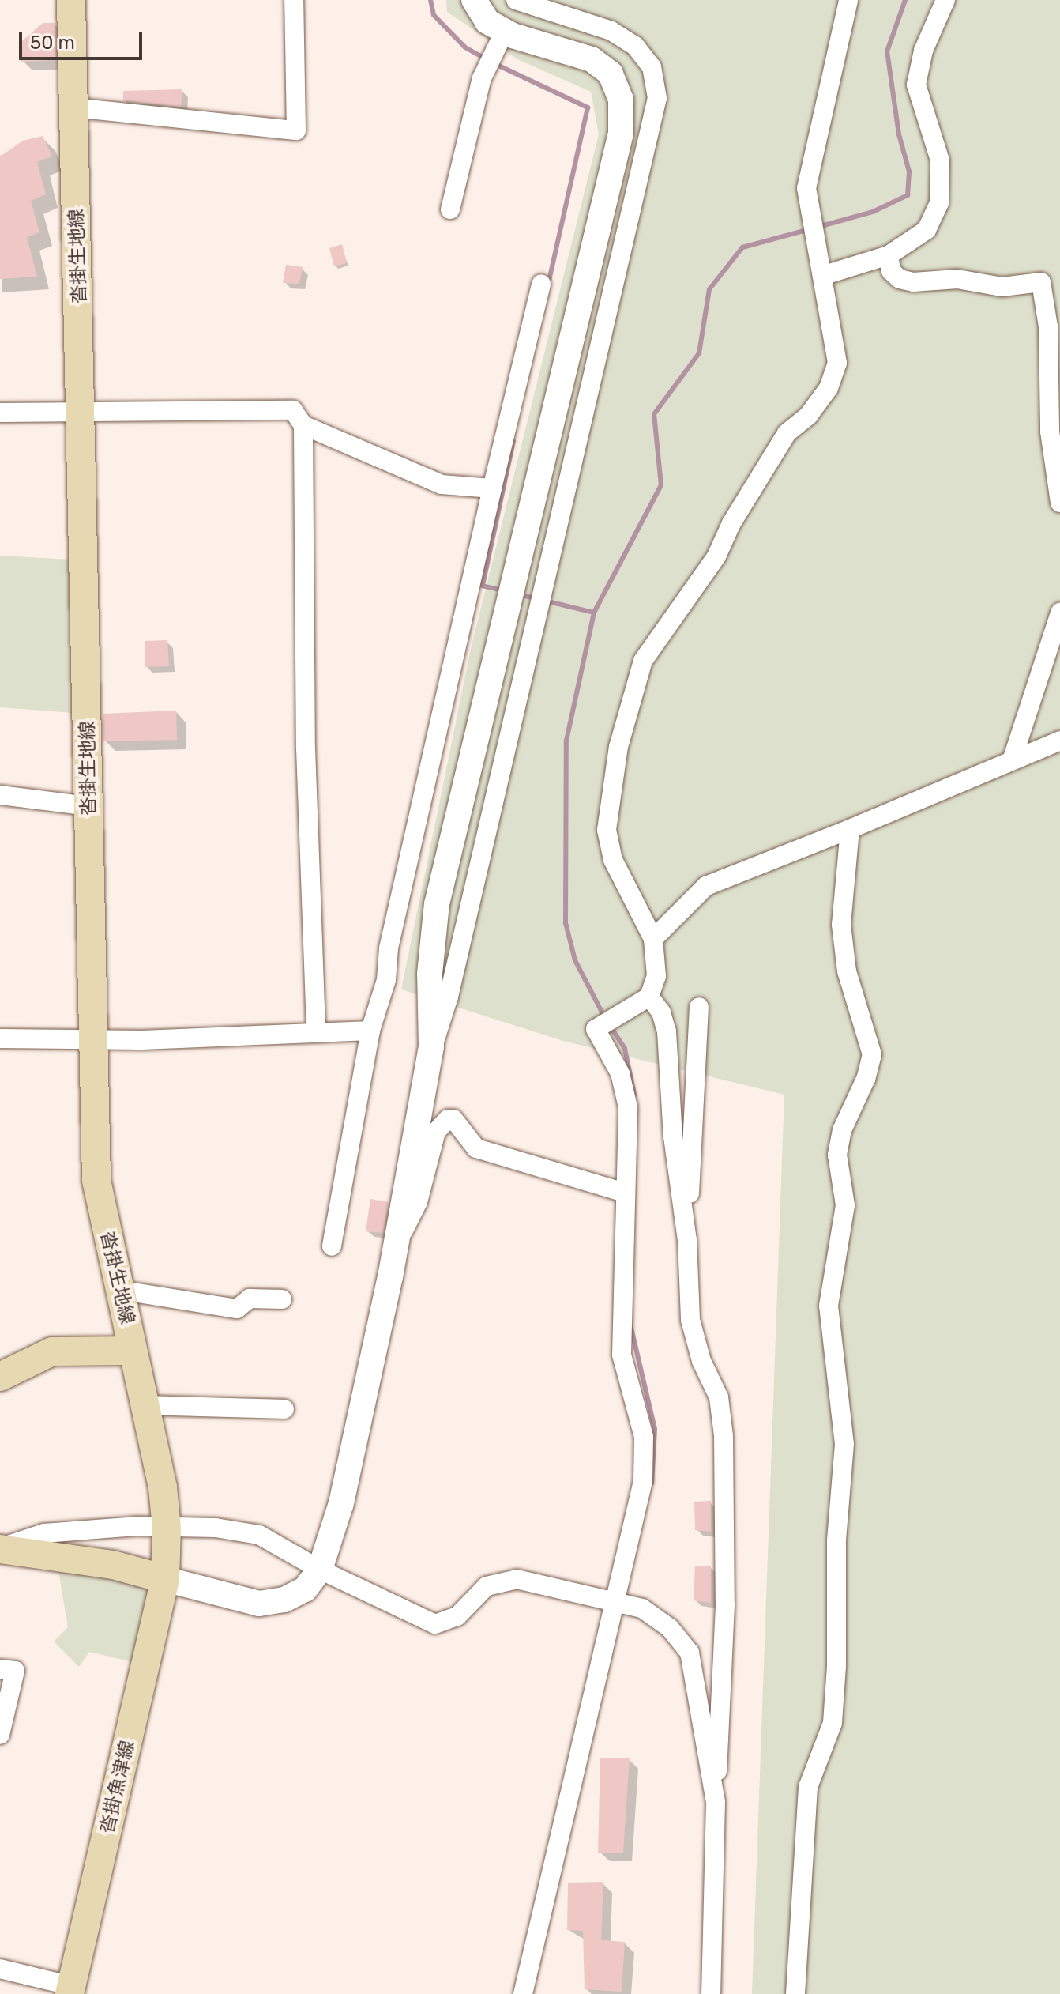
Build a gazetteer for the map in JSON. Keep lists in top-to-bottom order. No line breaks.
{"streets":{"main road":["沓掛生地線","沓掛魚津線"]},"crossings":[["沓掛生地線","沓掛魚津線"]],"scale_bar":"50 m"}
